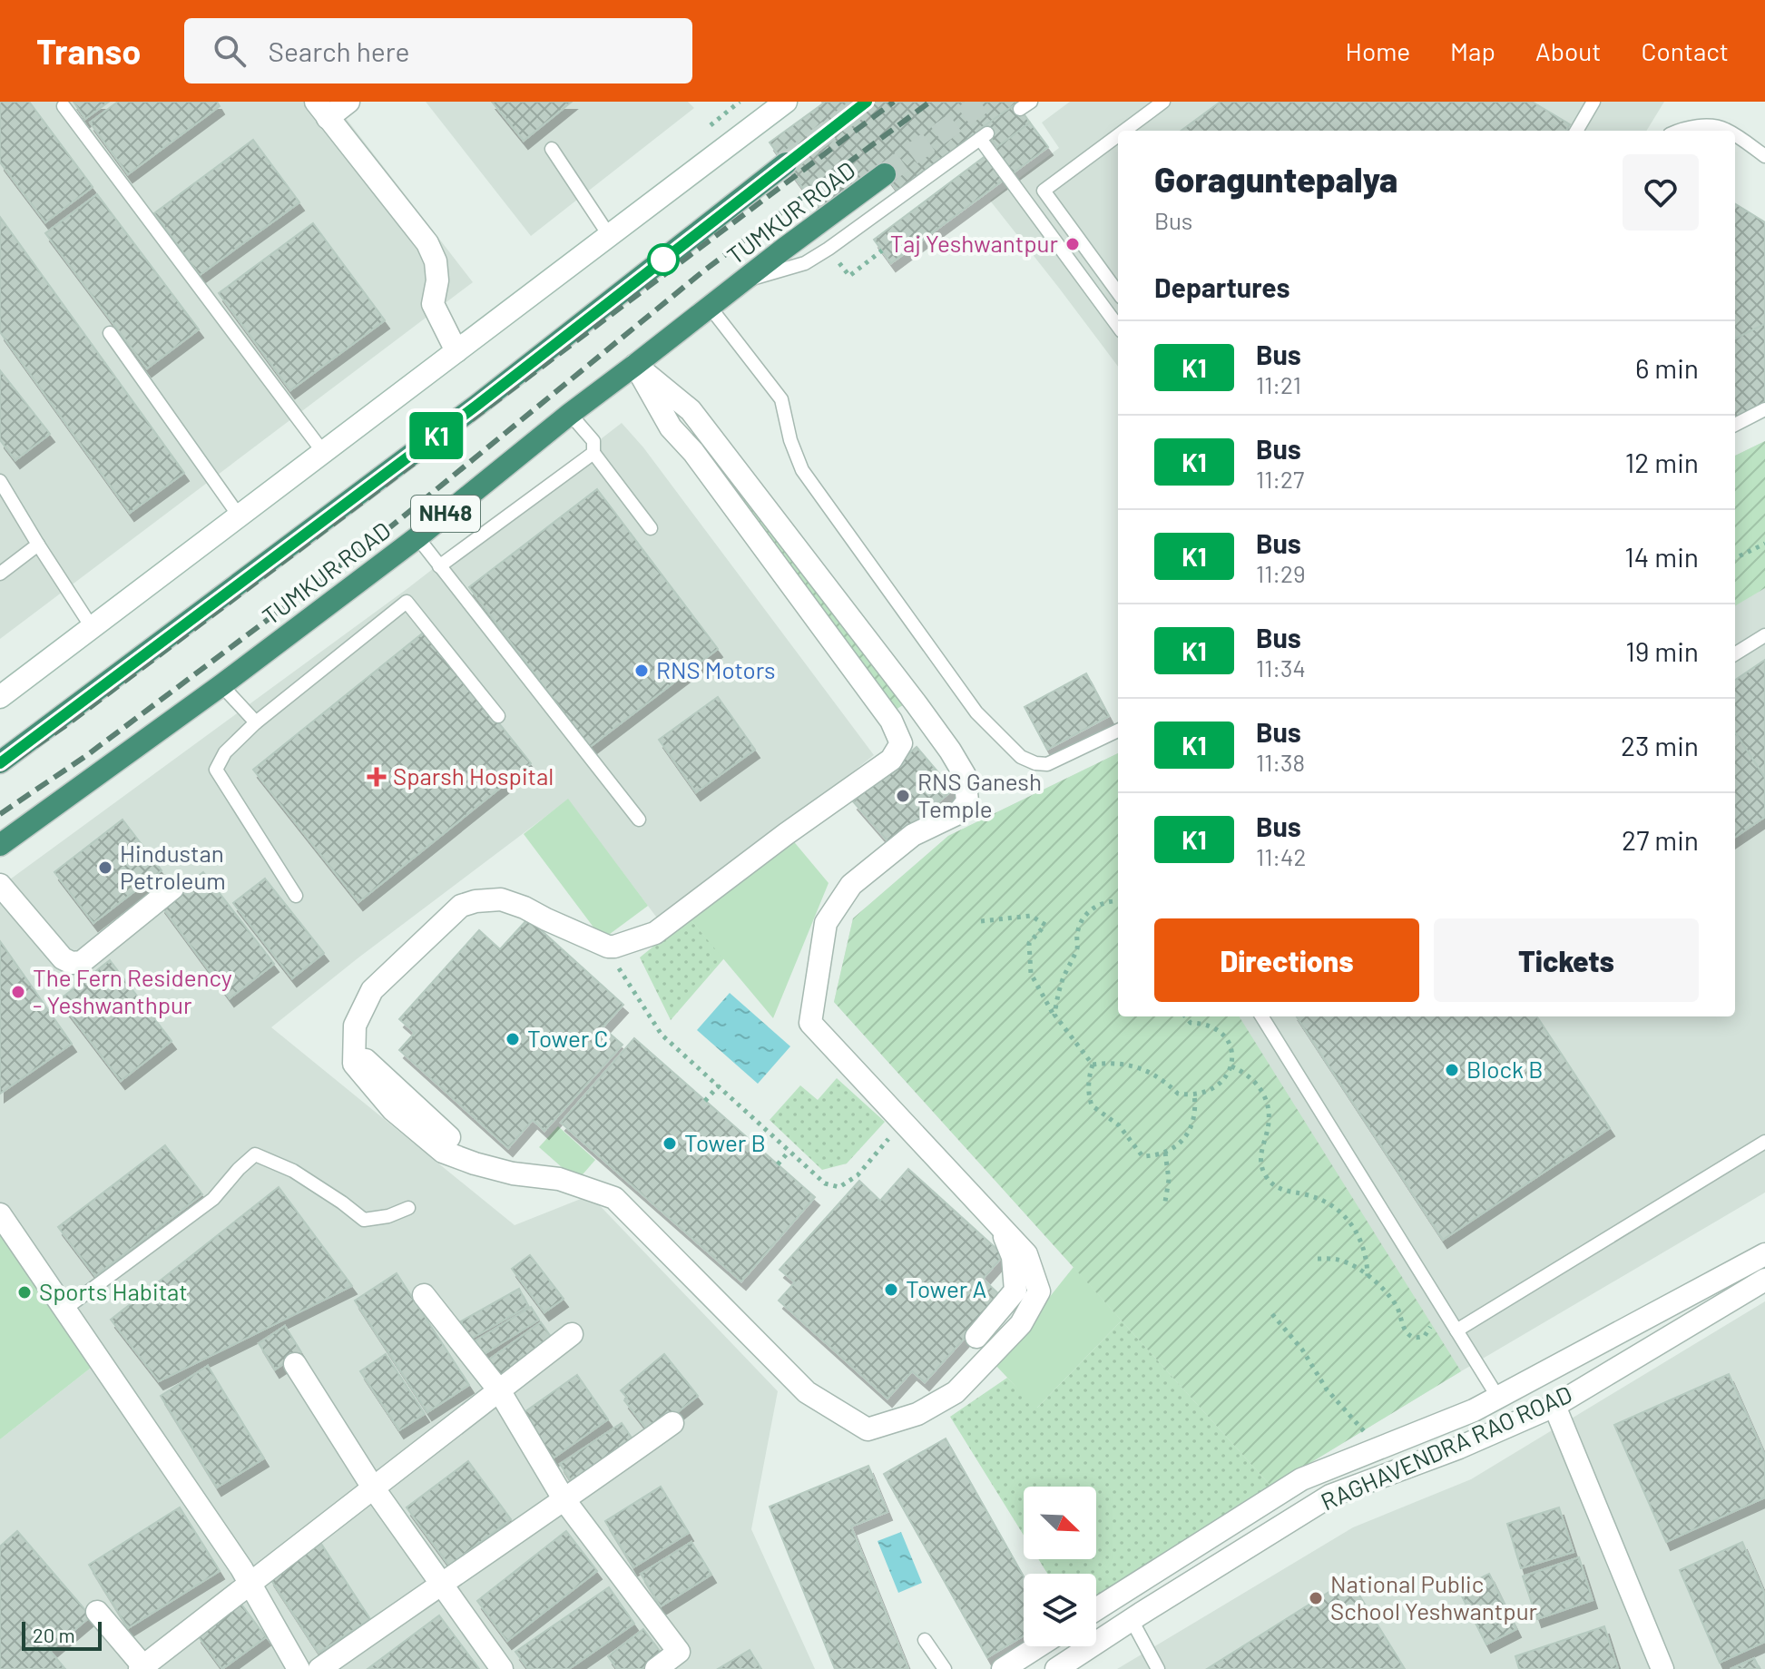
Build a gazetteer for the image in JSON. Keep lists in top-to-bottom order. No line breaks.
{"streets":{"highway":["TUMKUR ROAD","NH48"],"street":["RAGHAVENDRA RAO ROAD"]},"places":{"other":["Taj Yeshwantpur","RNS Motors","RNS Ganesh Temple","Hindustan Petroleum","The Fern Residency - Yeshwanthpur","Tower C","Block B","Tower B","Tower A","Sports Habitat","National Public School Yeshwantpur"],"health":["Sparsh Hospital"]},"lines":["bus line K1"],"scale_bar":"20 m","north":"bottom right","page":{"header":"Transo","search":"Search here","nav":["Home","Map","About","Contact"],"on_map":"K1","heading":[["Goraguntepalya","Bus"],"Departures"],"list":[{"mark":"K1","name":"Bus","note":"11:21","value":"6 min"},{"mark":"K1","name":"Bus","note":"11:27","value":"12 min"},{"mark":"K1","name":"Bus","note":"11:29","value":"14 min"},{"mark":"K1","name":"Bus","note":"11:34","value":"19 min"},{"mark":"K1","name":"Bus","note":"11:38","value":"23 min"},{"mark":"K1","name":"Bus","note":"11:42","value":"27 min"}],"buttons":["Directions","Tickets"],"scale":"20 m"}}
